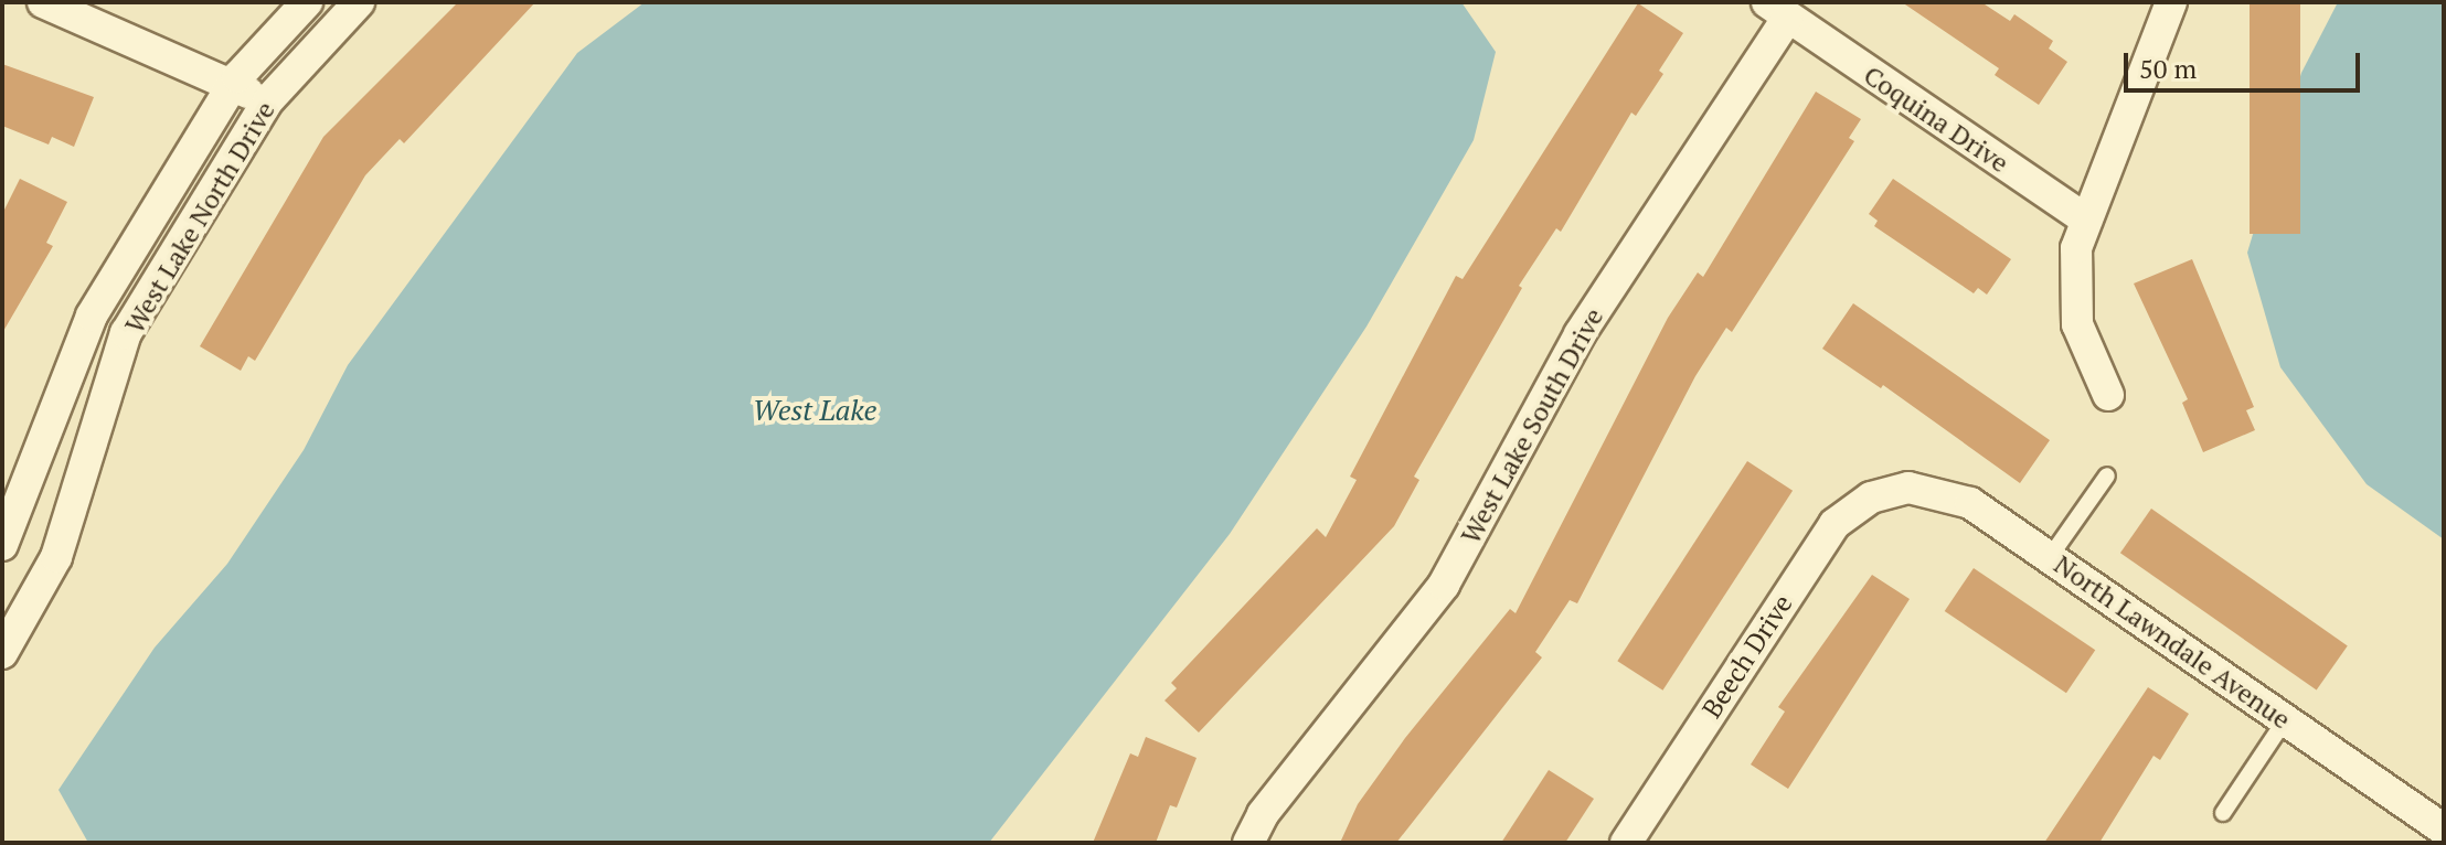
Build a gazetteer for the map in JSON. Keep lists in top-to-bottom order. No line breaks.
{"streets":{"street":["Coquina Drive","West Lake North Drive","West Lake South Drive","North Lawndale Avenue","Beech Drive"]},"crossings":[["Coquina Drive","West Lake South Drive"],["North Lawndale Avenue","Beech Drive"]],"water":["West Lake"],"scale_bar":"50 m"}
